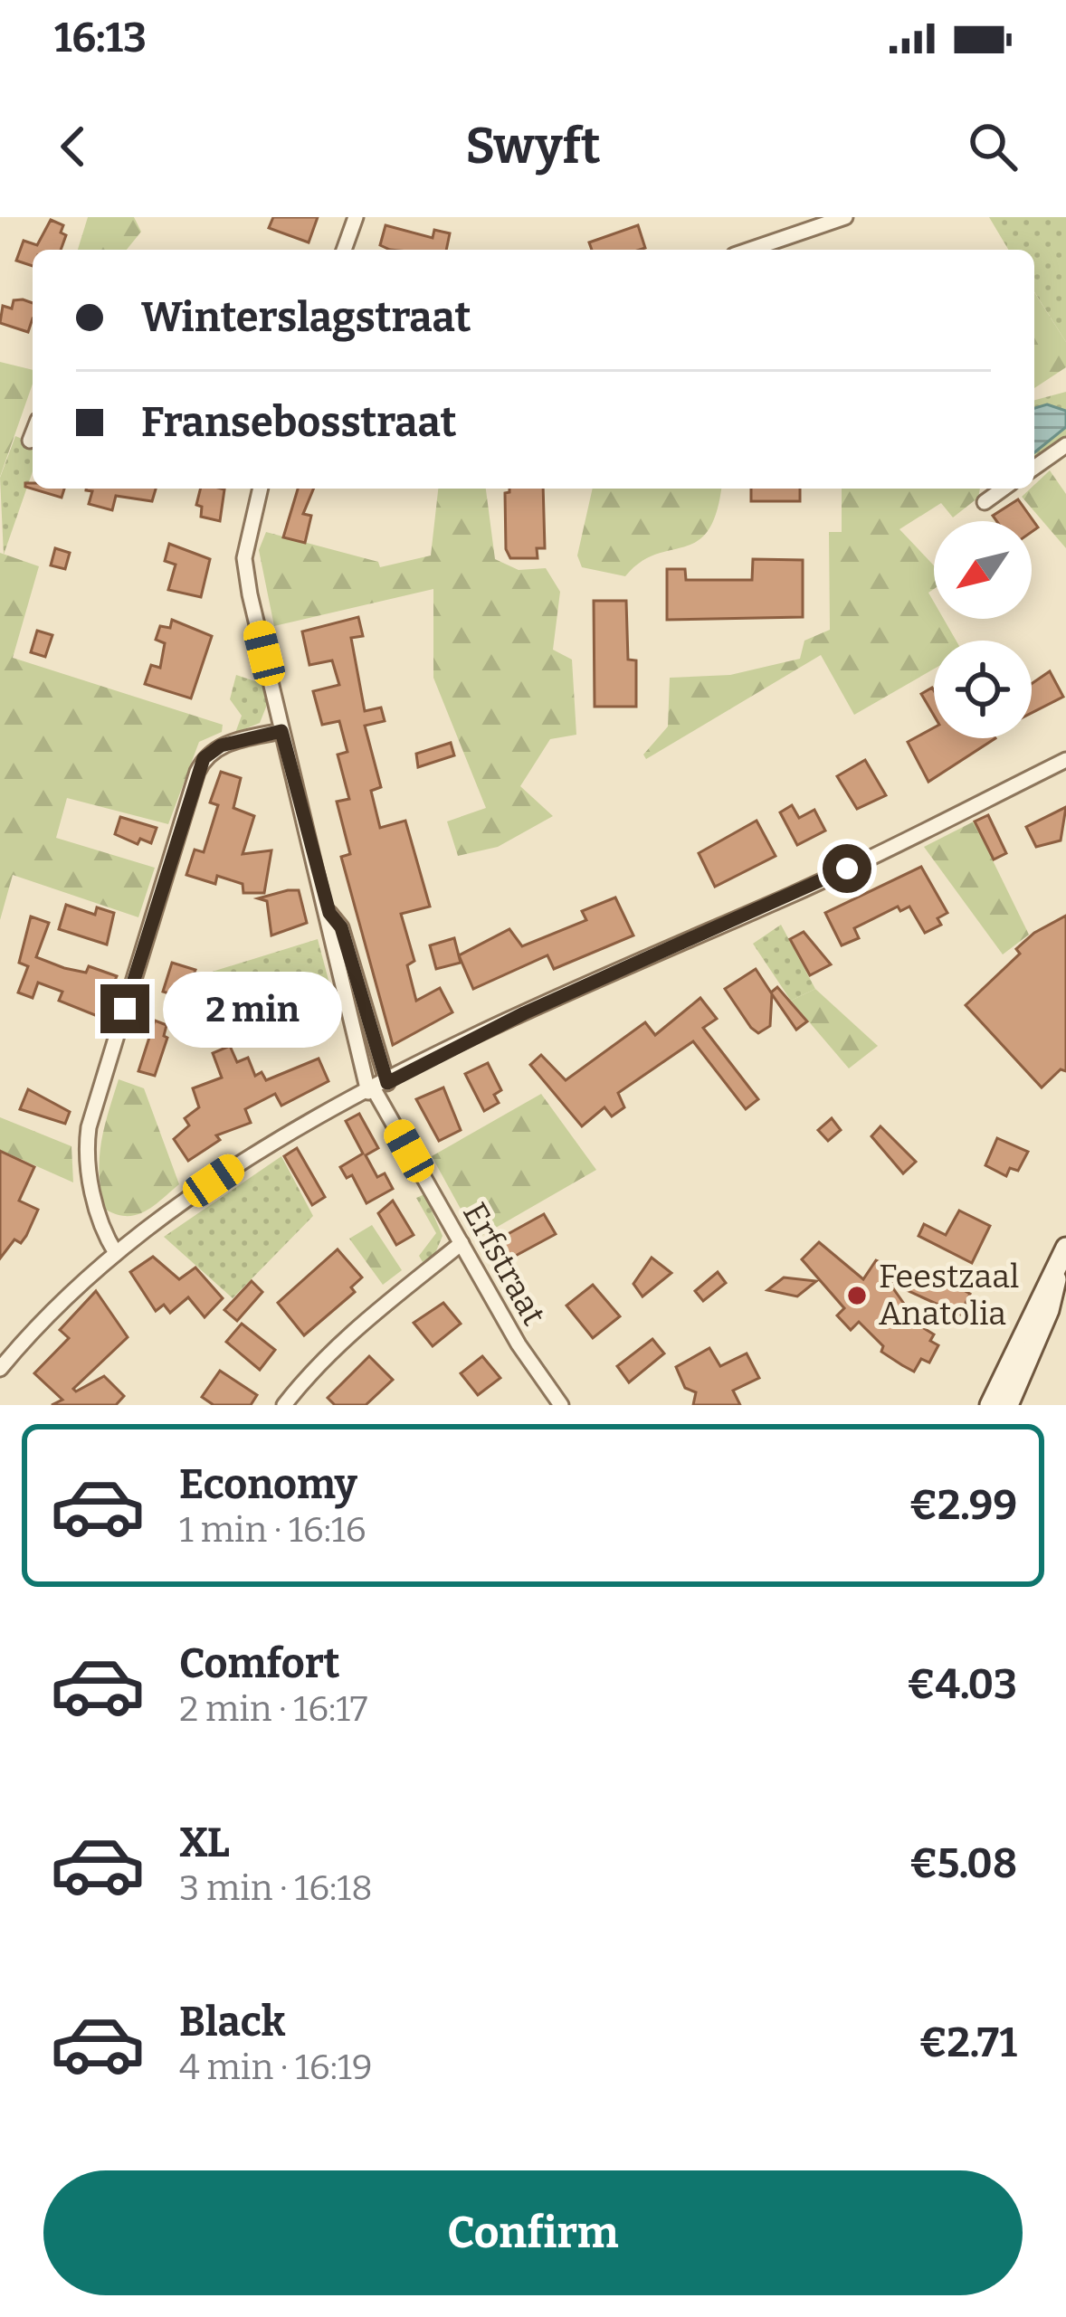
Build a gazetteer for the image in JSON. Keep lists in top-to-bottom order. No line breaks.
{"streets":{"street":["Erfstraat"]},"places":["Feestzaal Anatolia"],"north":"bottom left","page":{"status":"16:13","header":"Swyft","banner":["Winterslagstraat","Fransebosstraat"],"bubble":"2 min","list":[{"name":"Economy","note":"1 min · 16:16","value":"€2.99"},{"name":"Comfort","note":"2 min · 16:17","value":"€4.03"},{"name":"XL","note":"3 min · 16:18","value":"€5.08"},{"name":"Black","note":"4 min · 16:19","value":"€2.71"}],"buttons":"Confirm"}}
